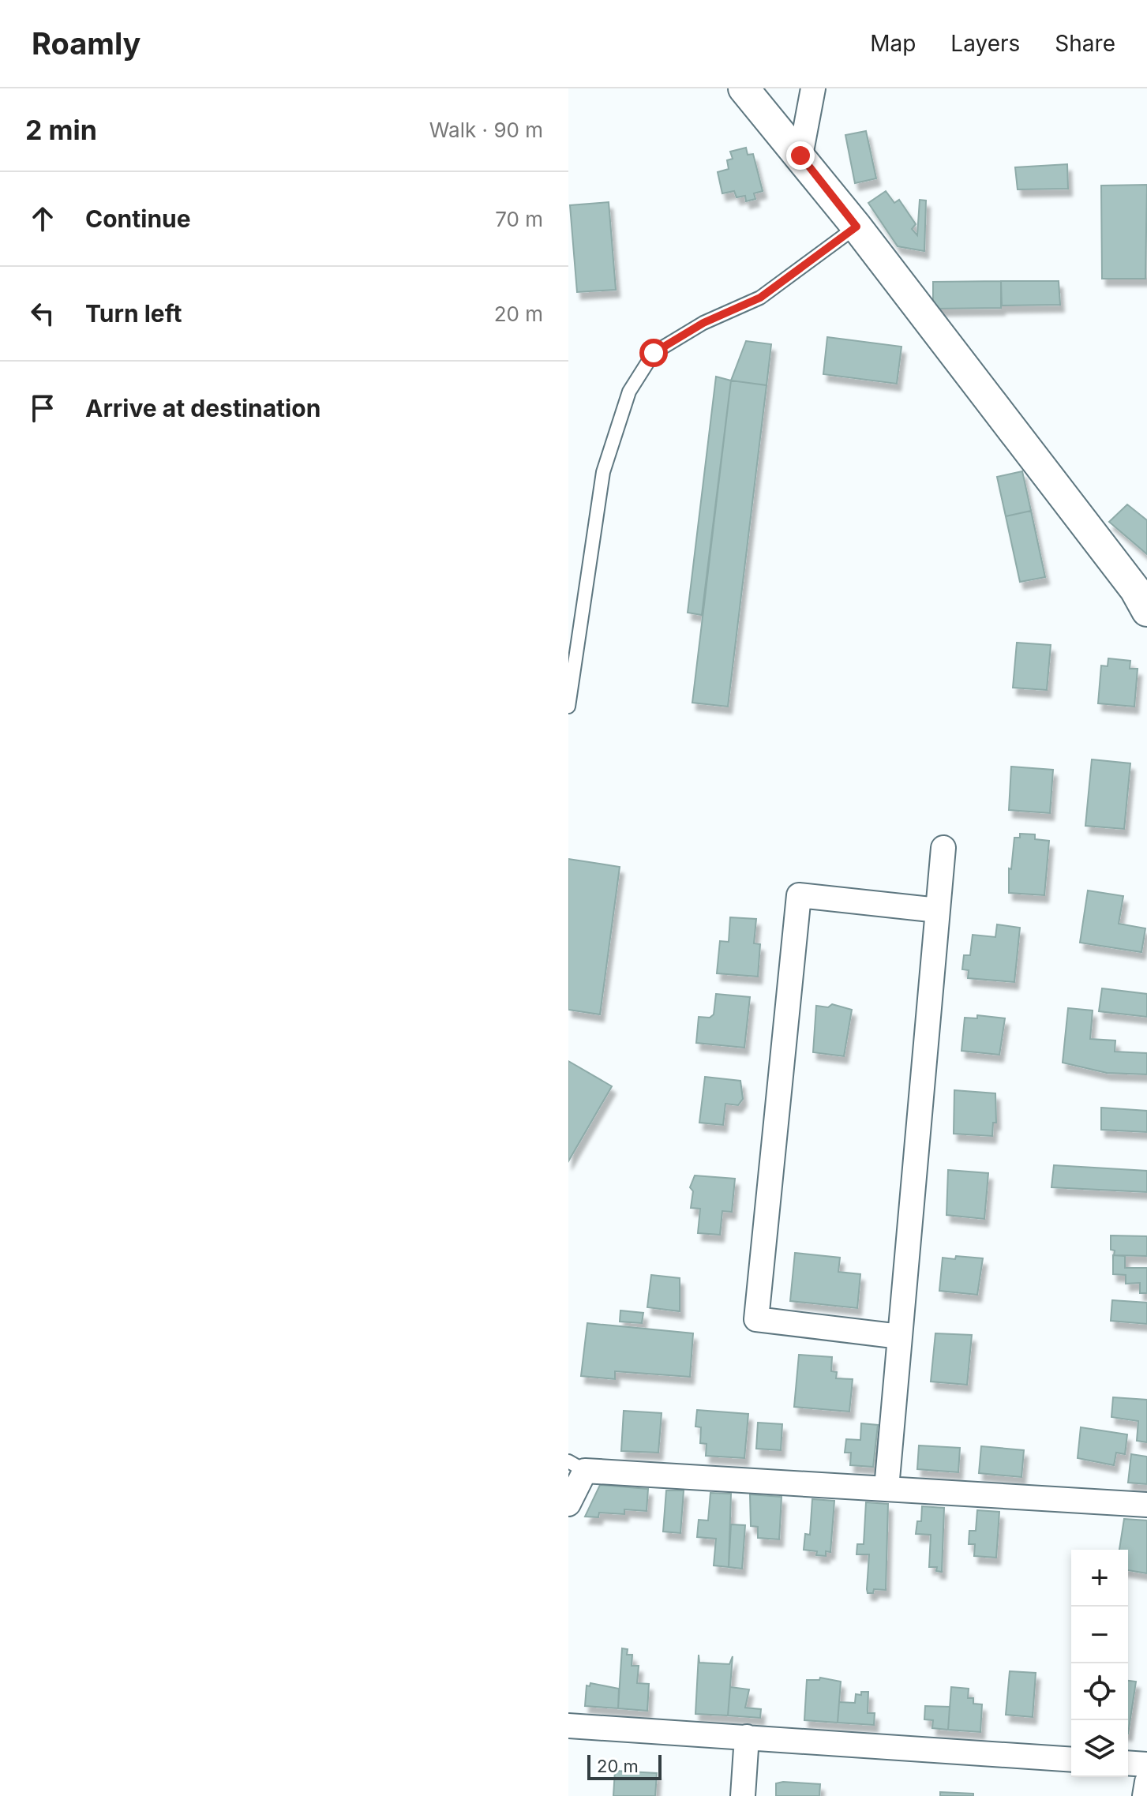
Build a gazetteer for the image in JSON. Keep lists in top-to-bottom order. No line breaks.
{"scale_bar":"20 m","page":{"header":"Roamly","nav":["Map","Layers","Share"],"heading":["2 min","Walk · 90 m"],"list":[["Continue","70 m"],["Turn left","20 m"],"Arrive at destination"],"map_buttons":["+","−"],"scale":"20 m"}}
